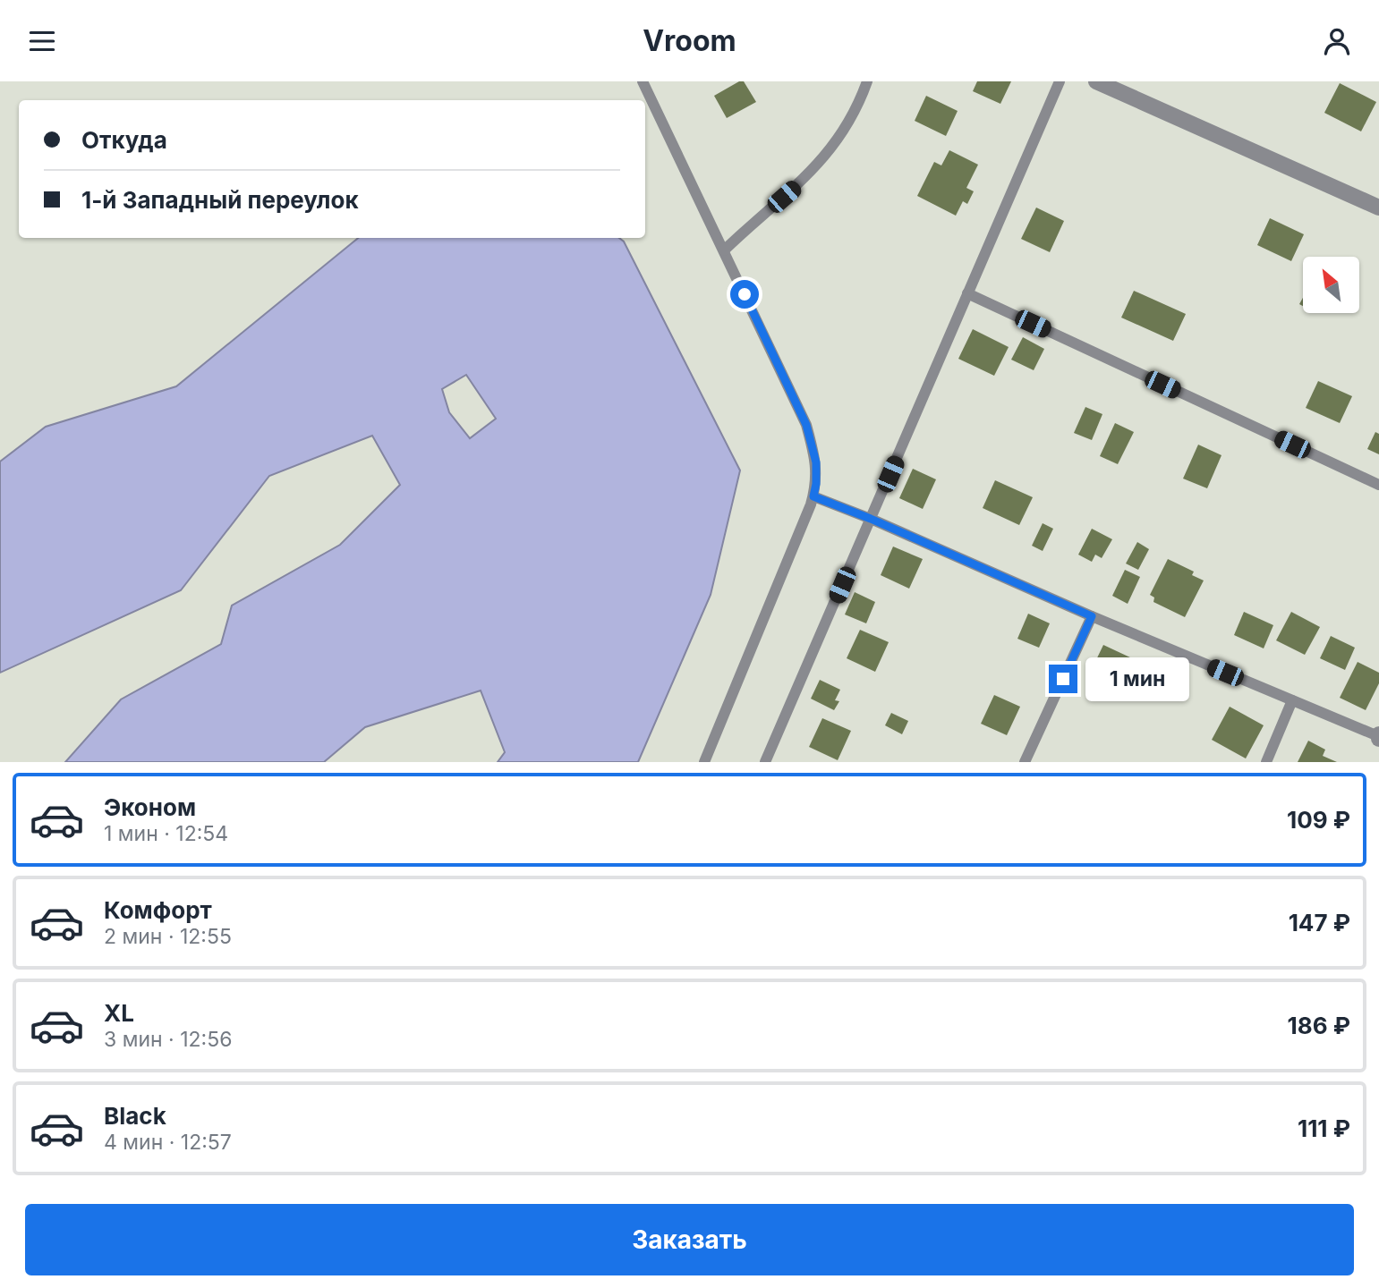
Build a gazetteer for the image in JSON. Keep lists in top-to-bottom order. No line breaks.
{"north":"top left","page":{"header":"Vroom","banner":["Откуда","1-й Западный переулок"],"bubble":"1 мин","list":[{"name":"Эконом","note":"1 мин · 12:54","value":"109 ₽"},{"name":"Комфорт","note":"2 мин · 12:55","value":"147 ₽"},{"name":"XL","note":"3 мин · 12:56","value":"186 ₽"},{"name":"Black","note":"4 мин · 12:57","value":"111 ₽"}],"buttons":"Заказать"}}
